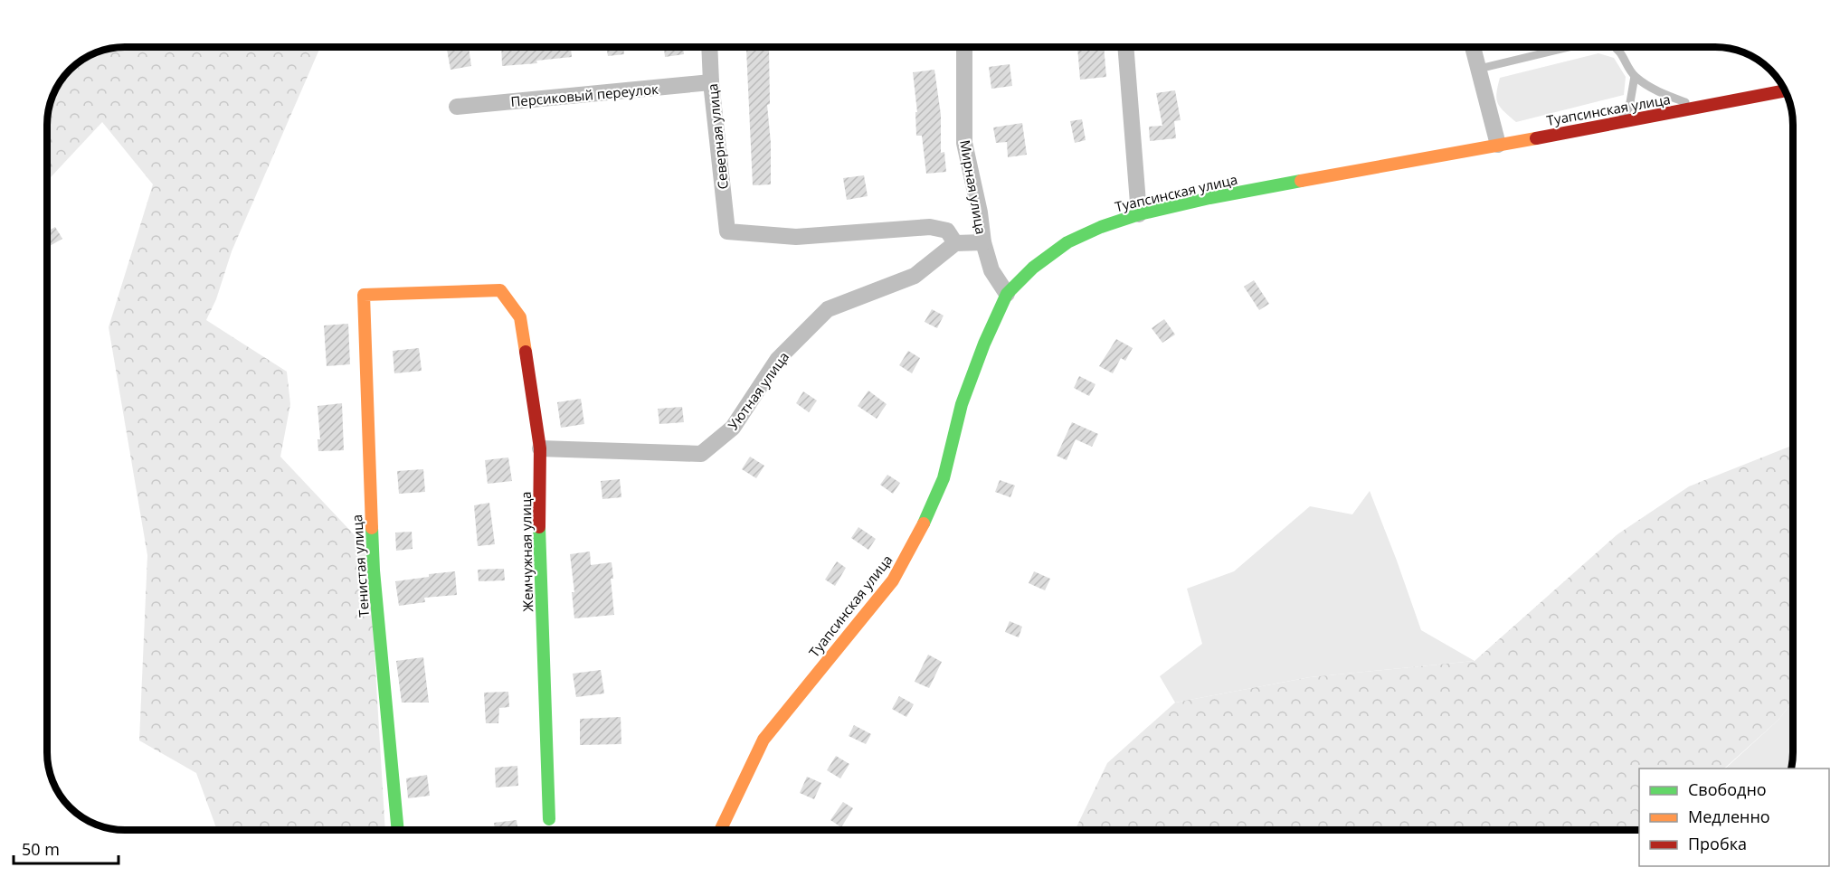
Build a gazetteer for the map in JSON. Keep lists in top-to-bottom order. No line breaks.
{"streets":{"main road":["Туапсинская улица","Жемчужная улица","Тенистая улица"],"street":["Персиковый переулок","Северная улица","Мирная улица","Уютная улица"]},"crossings":[["Персиковый переулок","Северная улица"],["Туапсинская улица","Мирная улица"],["Северная улица","Уютная улица"],["Уютная улица","Жемчужная улица"],["Жемчужная улица","Тенистая улица"]],"legend":["Свободно","Медленно","Пробка"],"scale_bar":"50 m"}
